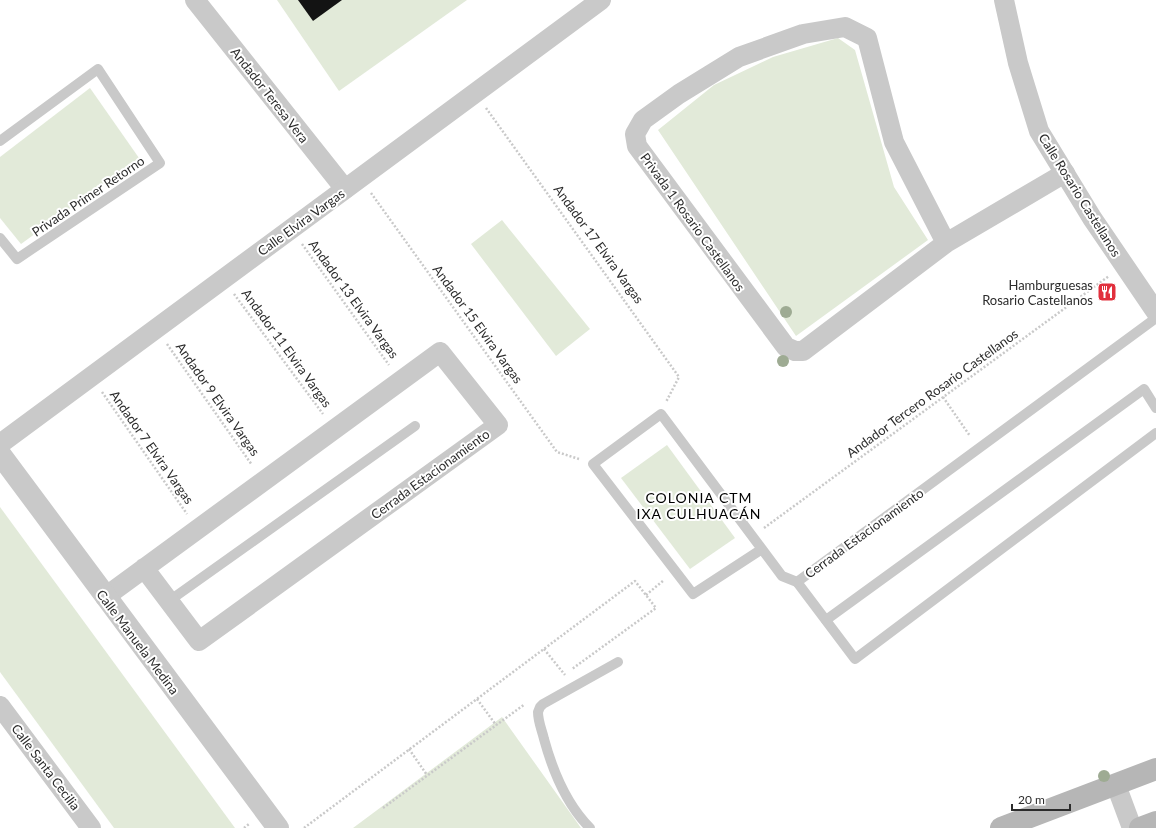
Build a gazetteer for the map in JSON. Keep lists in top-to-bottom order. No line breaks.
{"streets":{"street":["Andador Teresa Vera","Calle Rosario Castellanos","Calle Elvira Vargas","Privada 1 Rosario Castellanos","Cerrada Estacionamiento","Calle Manuela Medina","Calle Santa Cecilia"],"lane":["Privada Primer Retorno"],"path":["Andador 17 Elvira Vargas","Andador 13 Elvira Vargas","Andador 15 Elvira Vargas","Andador 11 Elvira Vargas","Andador Tercero Rosario Castellanos","Andador 9 Elvira Vargas","Andador 7 Elvira Vargas"]},"crossings":[["Andador Teresa Vera","Calle Elvira Vargas"],["Andador Teresa Vera","Andador 15 Elvira Vargas"],["Calle Rosario Castellanos","Privada 1 Rosario Castellanos"],["Calle Rosario Castellanos","Andador Tercero Rosario Castellanos"],["Calle Elvira Vargas","Andador 17 Elvira Vargas"],["Calle Elvira Vargas","Andador 13 Elvira Vargas"],["Calle Elvira Vargas","Andador 15 Elvira Vargas"],["Calle Elvira Vargas","Andador 11 Elvira Vargas"],["Calle Elvira Vargas","Andador 9 Elvira Vargas"],["Calle Elvira Vargas","Andador 7 Elvira Vargas"],["Andador 13 Elvira Vargas","Cerrada Estacionamiento"],["Andador 11 Elvira Vargas","Cerrada Estacionamiento"],["Andador 9 Elvira Vargas","Cerrada Estacionamiento"],["Andador 7 Elvira Vargas","Cerrada Estacionamiento"],["Cerrada Estacionamiento","Calle Manuela Medina"]],"districts":["COLONIA CTM IXA CULHUACÁN"],"places":{"restaurant":["Hamburguesas Rosario Castellanos"]},"scale_bar":"20 m"}
